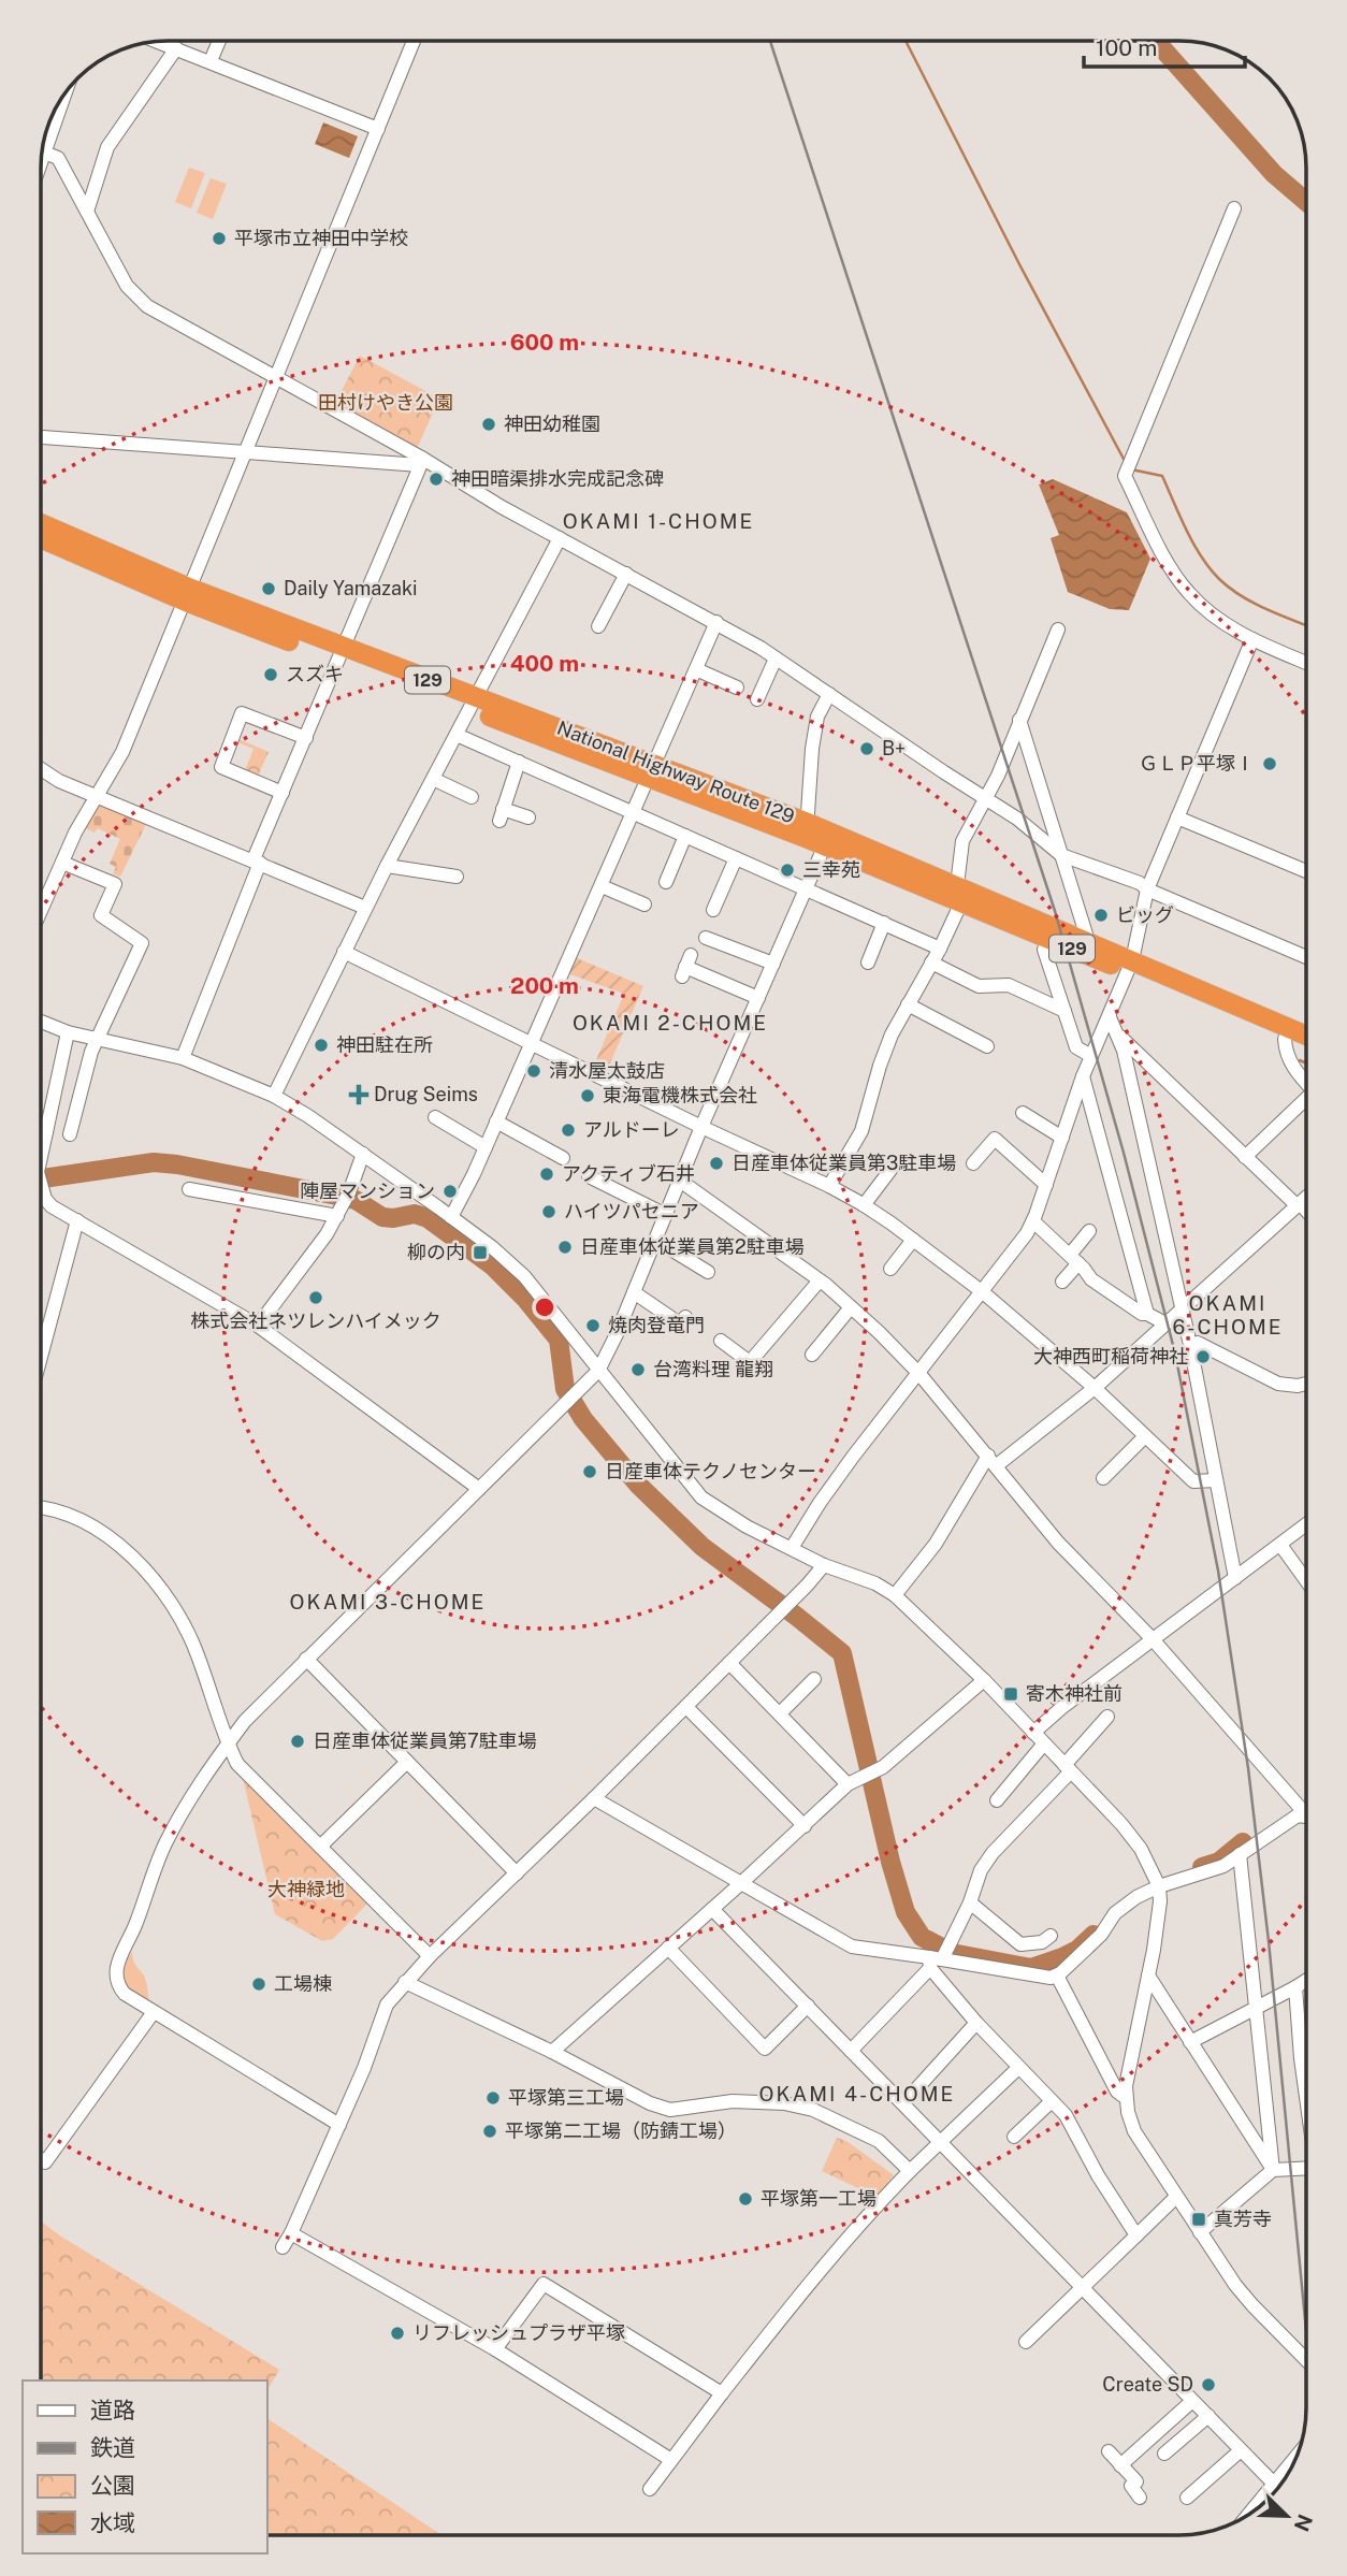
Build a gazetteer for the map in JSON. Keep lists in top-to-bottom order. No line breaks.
{"streets":{"highway":["129","National Highway Route 129"]},"districts":["OKAMI 1-CHOME","OKAMI 2-CHOME","OKAMI 6-CHOME","OKAMI 3-CHOME","OKAMI 4-CHOME"],"parks":["田村けやき公園","大神緑地"],"places":{"other":["平塚市立神田中学校","神田幼稚園","神田暗渠排水完成記念碑","Daily Yamazaki","スズキ","B+","ＧＬＰ平塚Ⅰ","三幸苑","ビッグ","神田駐在所","清水屋太鼓店","東海電機株式会社","アルドーレ","日産車体従業員第3駐車場","アクティブ石井","陣屋マンション","ハイツパセニア","日産車体従業員第2駐車場","株式会社ネツレンハイメック","焼肉登竜門","大神西町稲荷神社","台湾料理 龍翔","日産車体テクノセンター","日産車体従業員第7駐車場","工場棟","平塚第三工場","平塚第二工場（防錆工場）","平塚第一工場","リフレッシュプラザ平塚","Create SD"],"health":["Drug Seims"],"transit":["柳の内","寄木神社前","真芳寺"]},"legend":["道路","鉄道","公園","水域"],"scale_bar":"100 m","north":"bottom right","rings":["600 m","400 m","200 m"]}
